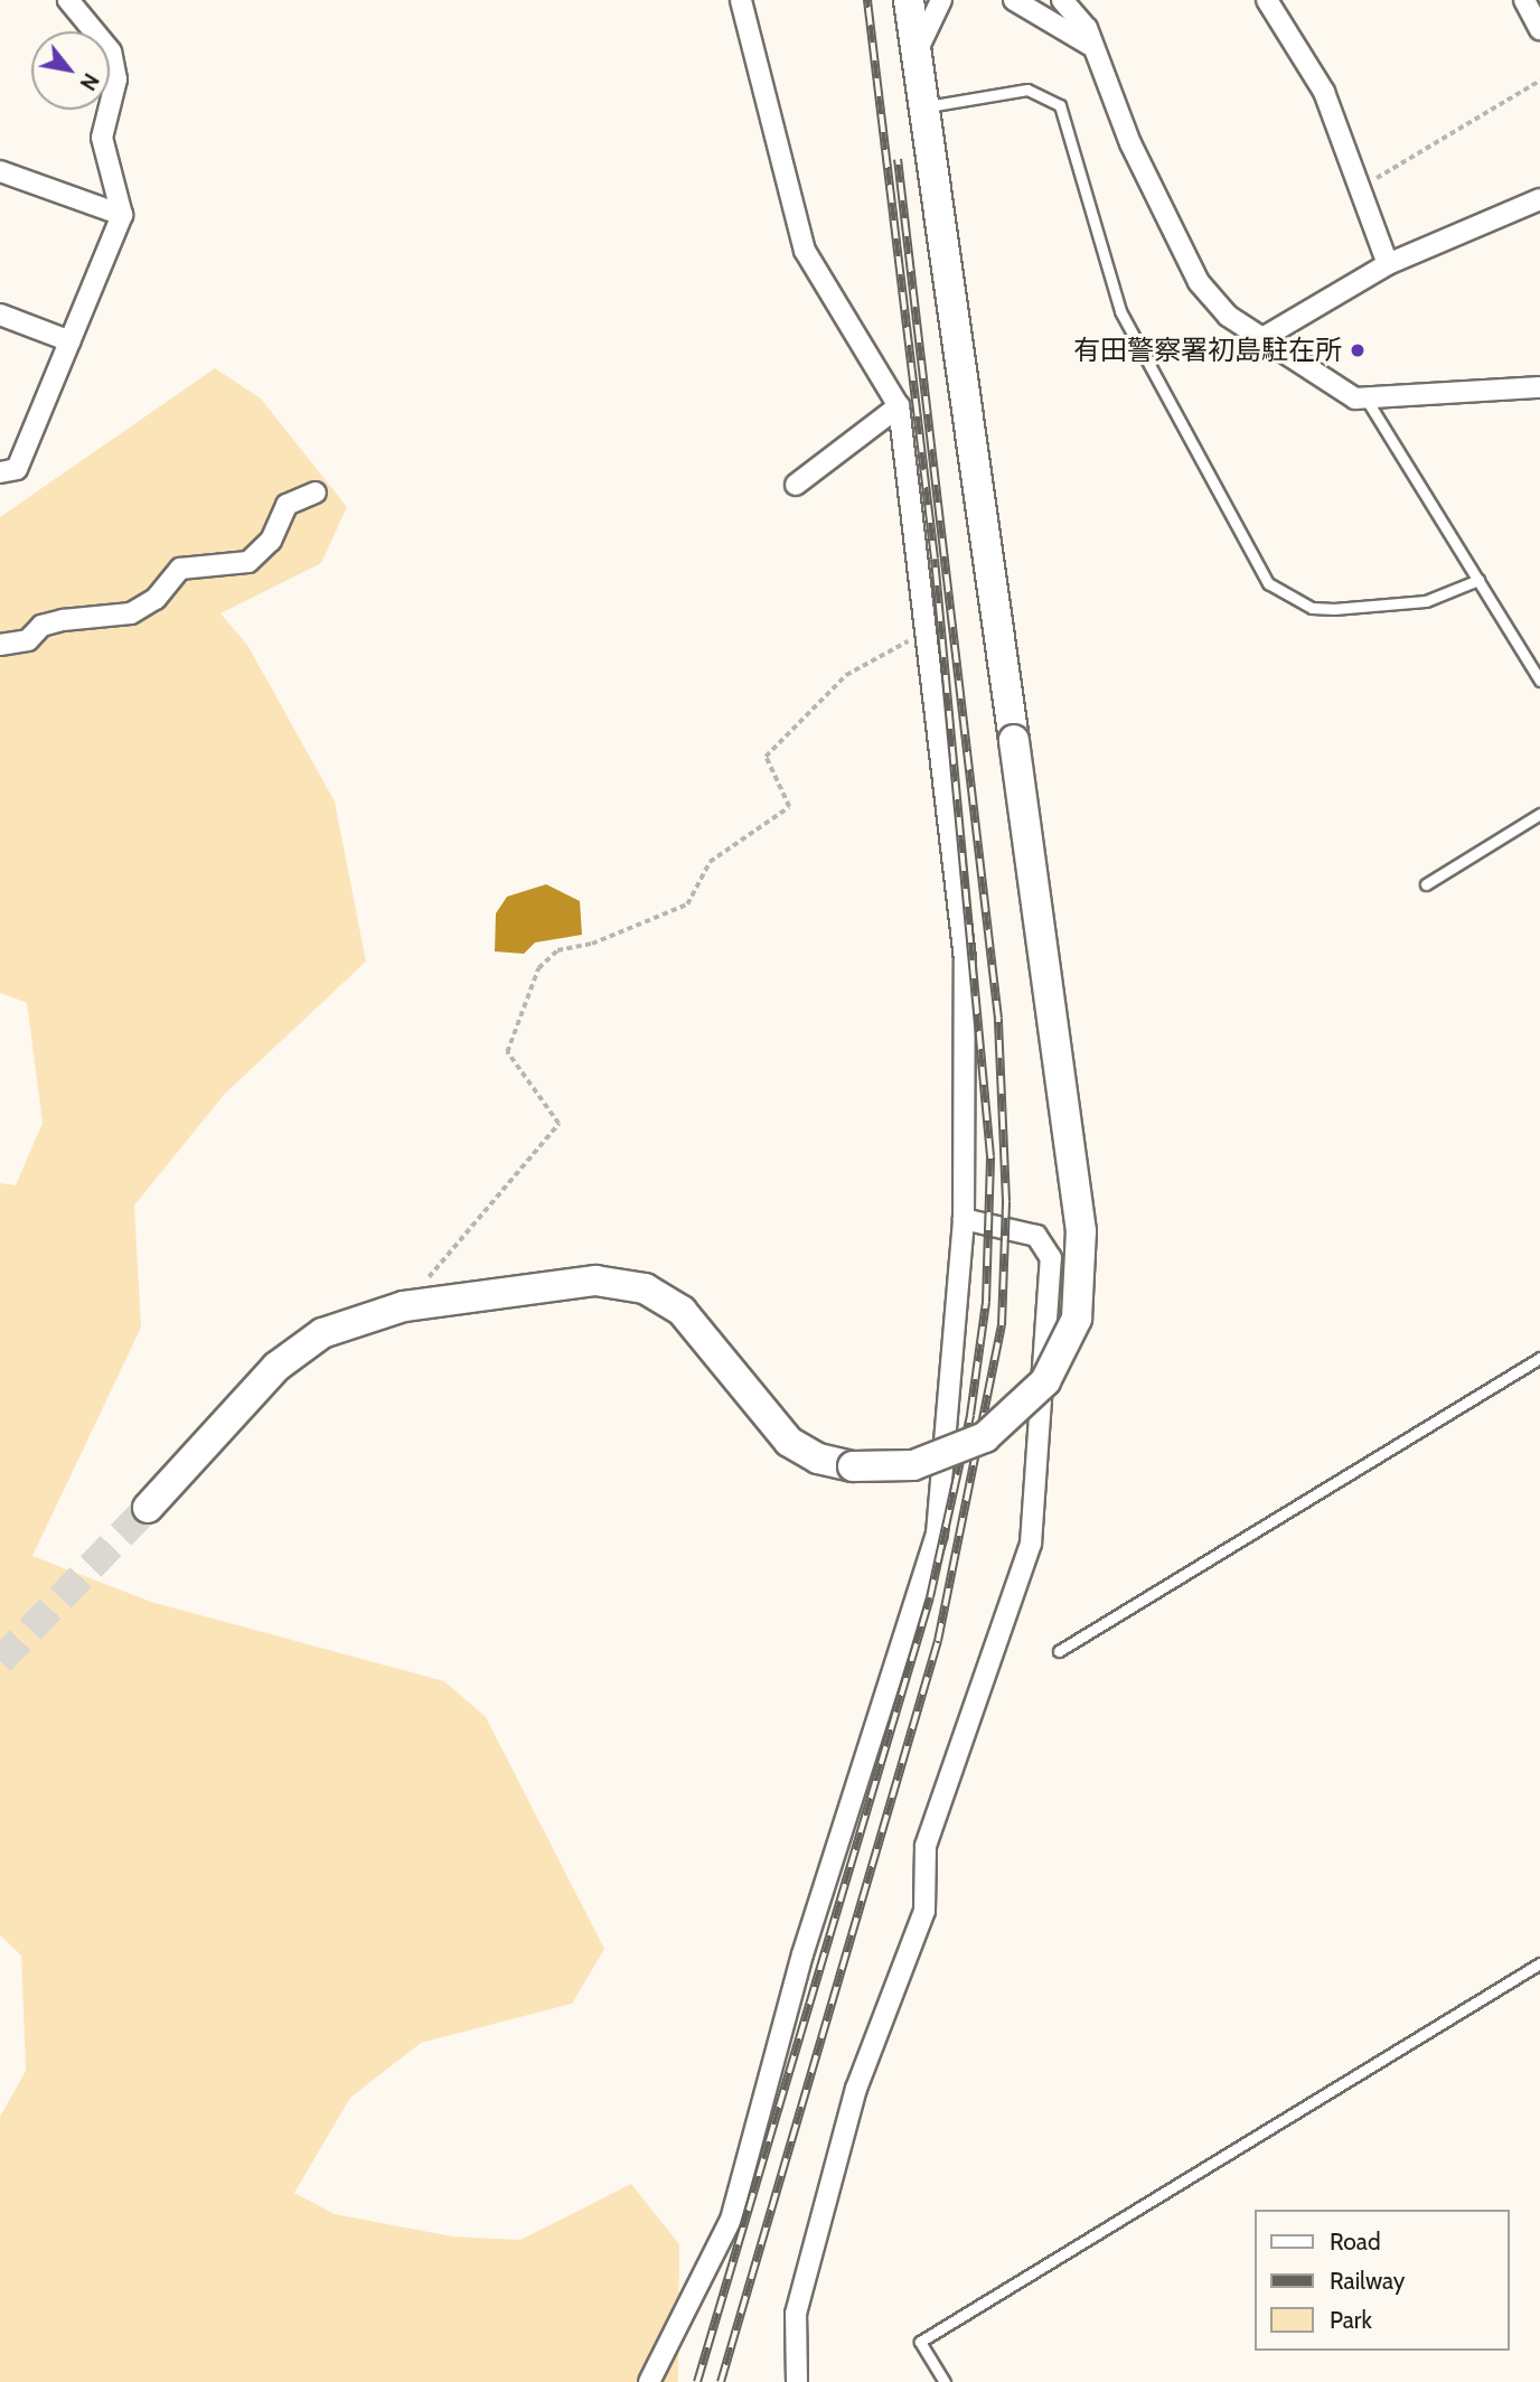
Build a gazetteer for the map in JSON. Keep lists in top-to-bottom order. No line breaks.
{"places":["有田警察署初島駐在所"],"legend":["Road","Railway","Park"],"north":"bottom right"}
